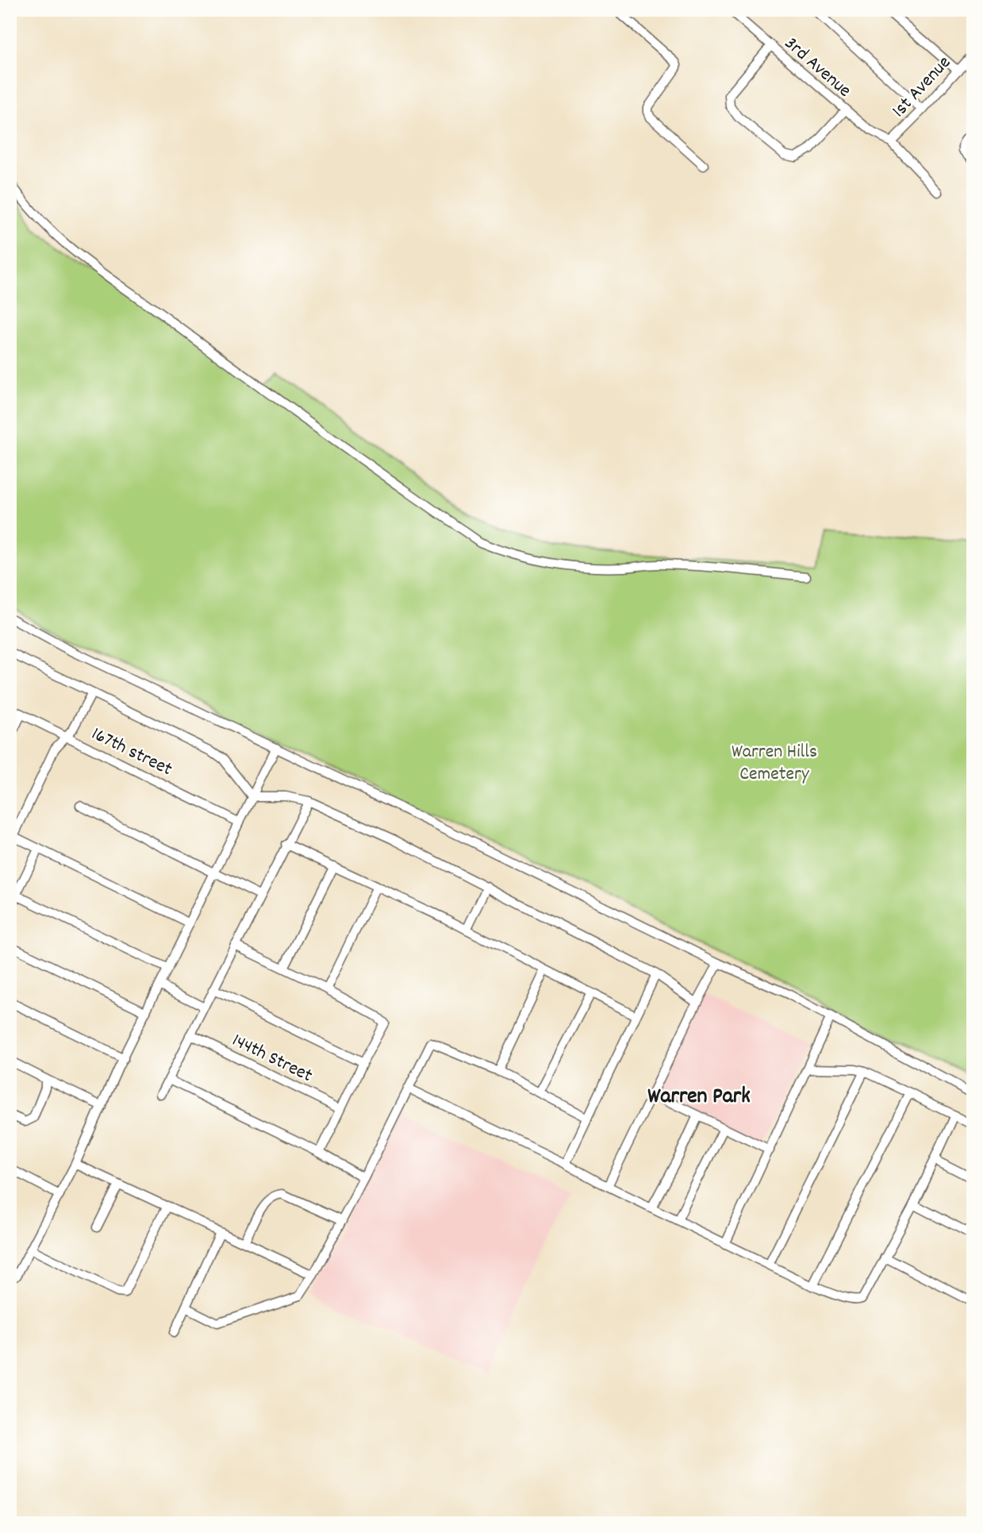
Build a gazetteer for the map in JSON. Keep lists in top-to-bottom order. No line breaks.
{"streets":{"street":["3rd Avenue","1st Avenue","167th street","144th Street"]},"crossings":[["3rd Avenue","1st Avenue"]],"districts":["Warren Park"],"parks":["Warren Hills Cemetery"]}
